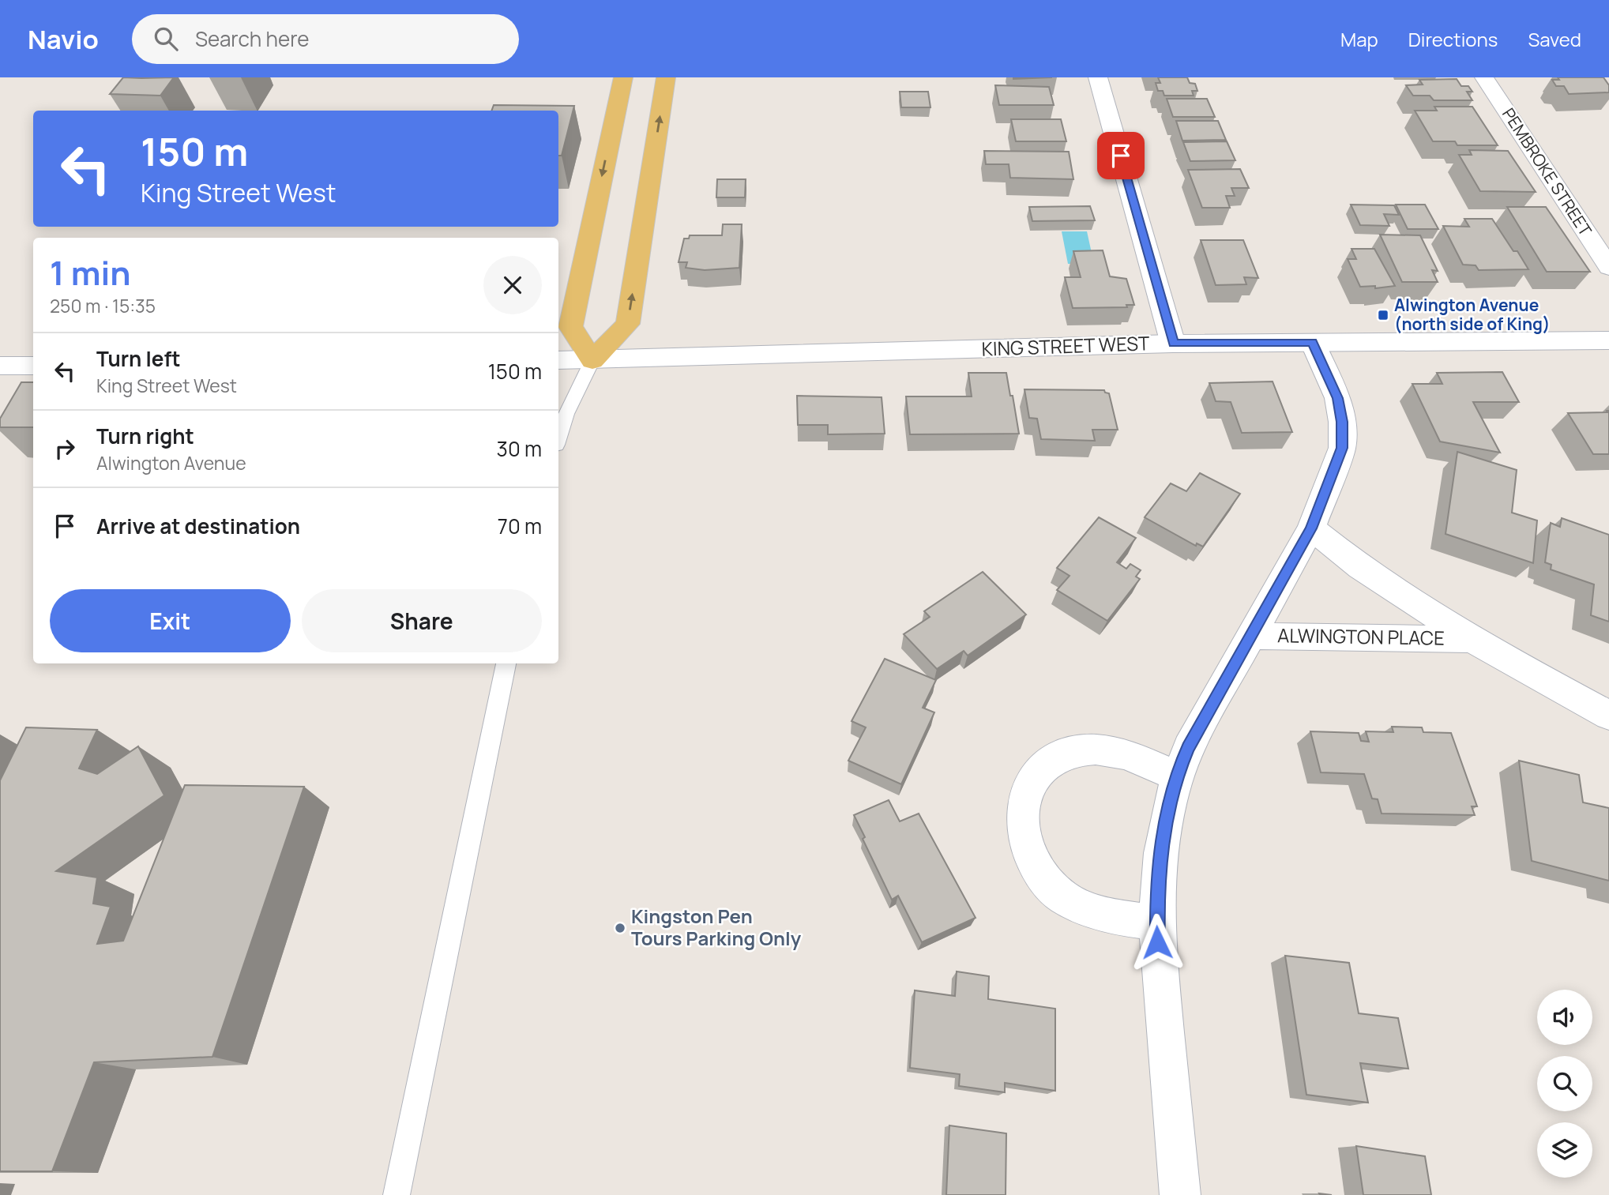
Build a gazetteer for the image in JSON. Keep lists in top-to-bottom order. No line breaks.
{"streets":{"street":["PEMBROKE STREET","KING STREET WEST","ALWINGTON PLACE"]},"crossings":[["KING STREET WEST","ALWINGTON PLACE"]],"places":{"transit":["Alwington Avenue (north side of King)"],"other":["Kingston Pen Tours Parking Only"]},"page":{"header":"Navio","search":"Search here","nav":["Map","Directions","Saved"],"turn":["150 m","King Street West"],"heading":["1 min","250 m · 15:35"],"list":[{"name":"Turn left","note":"King Street West","value":"150 m"},{"name":"Turn right","note":"Alwington Avenue","value":"30 m"},{"name":"Arrive at destination","value":"70 m"}],"buttons":["Exit","Share"]}}
